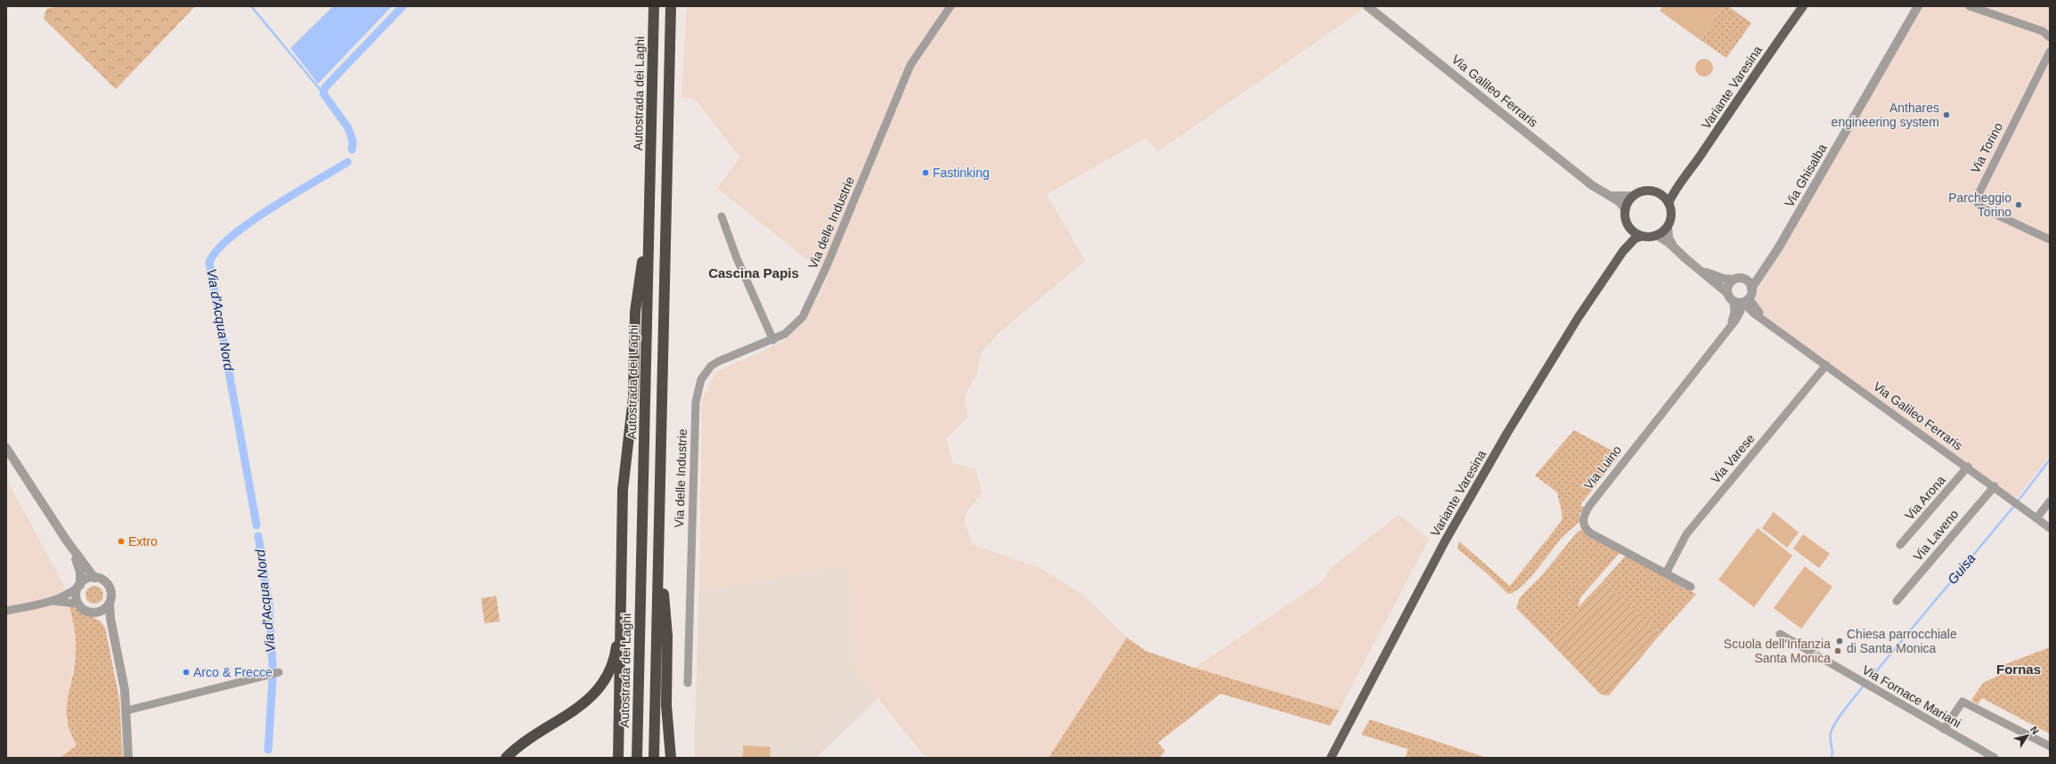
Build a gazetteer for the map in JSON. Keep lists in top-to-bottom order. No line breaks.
{"streets":{"highway":["Autostrada dei Laghi"],"main road":["Variante Varesina"],"street":["Via Galileo Ferraris","Via Torino","Via Ghisalba","Via delle Industrie","Via Varese","Via Luino","Via Arona","Via Laveno","Via Fornace Mariani"]},"crossings":[["Variante Varesina","Via Galileo Ferraris"],["Via Galileo Ferraris","Via Ghisalba"],["Via Galileo Ferraris","Via Varese"],["Via Galileo Ferraris","Via Luino"],["Via Galileo Ferraris","Via Arona"],["Via Galileo Ferraris","Via Laveno"],["Via Ghisalba","Via Luino"],["Via Varese","Via Luino"]],"districts":["Cascina Papis","Fornas"],"water":["Via d'Acqua Nord","Guisa"],"places":["Anthares engineering system","Fastinking","Parcheggio Torino","Extro","Chiesa parrocchiale di Santa Monica","Scuola dell'Infanzia Santa Monica","Arco & Frecce"],"north":"top right"}
